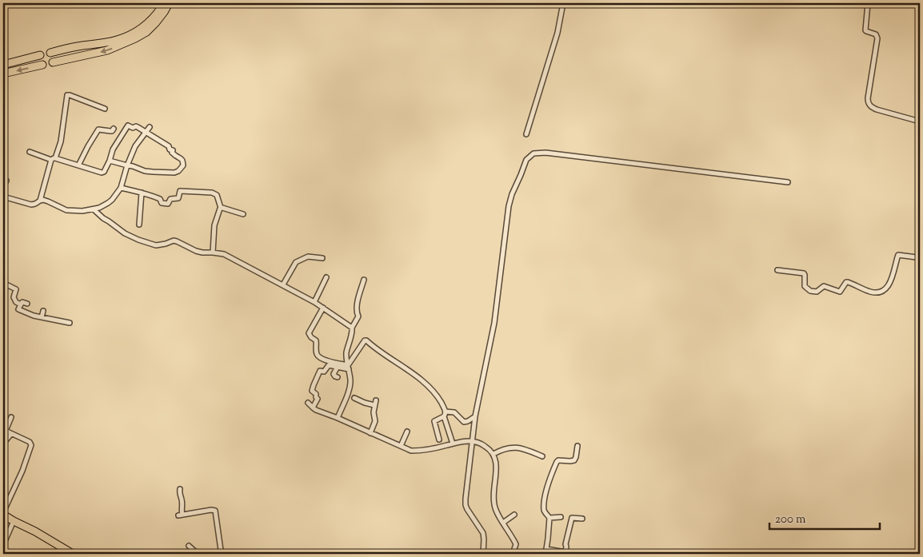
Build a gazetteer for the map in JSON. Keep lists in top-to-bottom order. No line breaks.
{"scale_bar":"200 m"}
